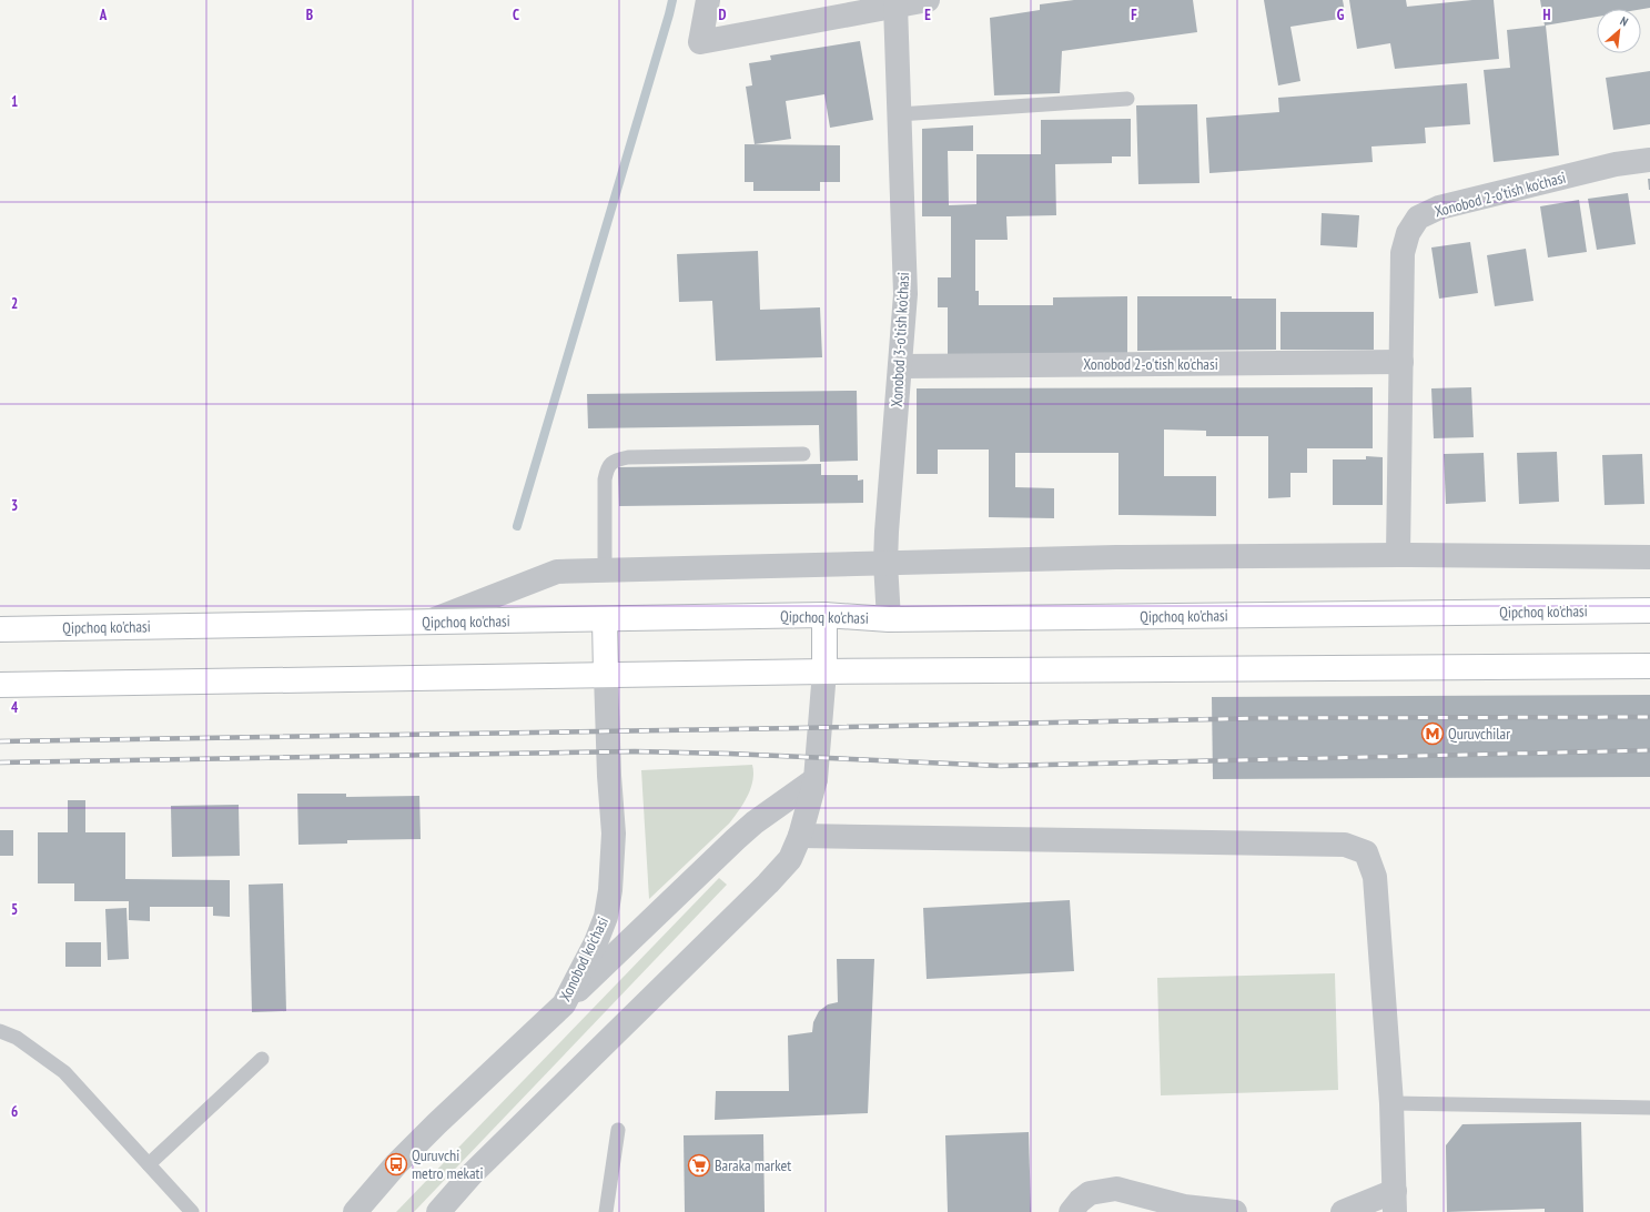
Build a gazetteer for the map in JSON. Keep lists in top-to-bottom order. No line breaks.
{"streets":{"main road":["Qipchoq ko'chasi"],"street":["Xonobod 2-o'tish ko'chasi","Xonobod 3-o'tish ko'chasi","Xonobod ko'chasi"]},"crossings":[["Xonobod 2-o'tish ko'chasi","Xonobod 3-o'tish ko'chasi"],["Xonobod 3-o'tish ko'chasi","Qipchoq ko'chasi"]],"places":{"metro station":["Quruvchilar"],"bus stop":["Quruvchi metro mekati"],"supermarket":["Baraka market"]},"north":"top right","grid":{"columns":["A","B","C","D","E","F","G","H"],"rows":["1","2","3","4","5","6"]}}
